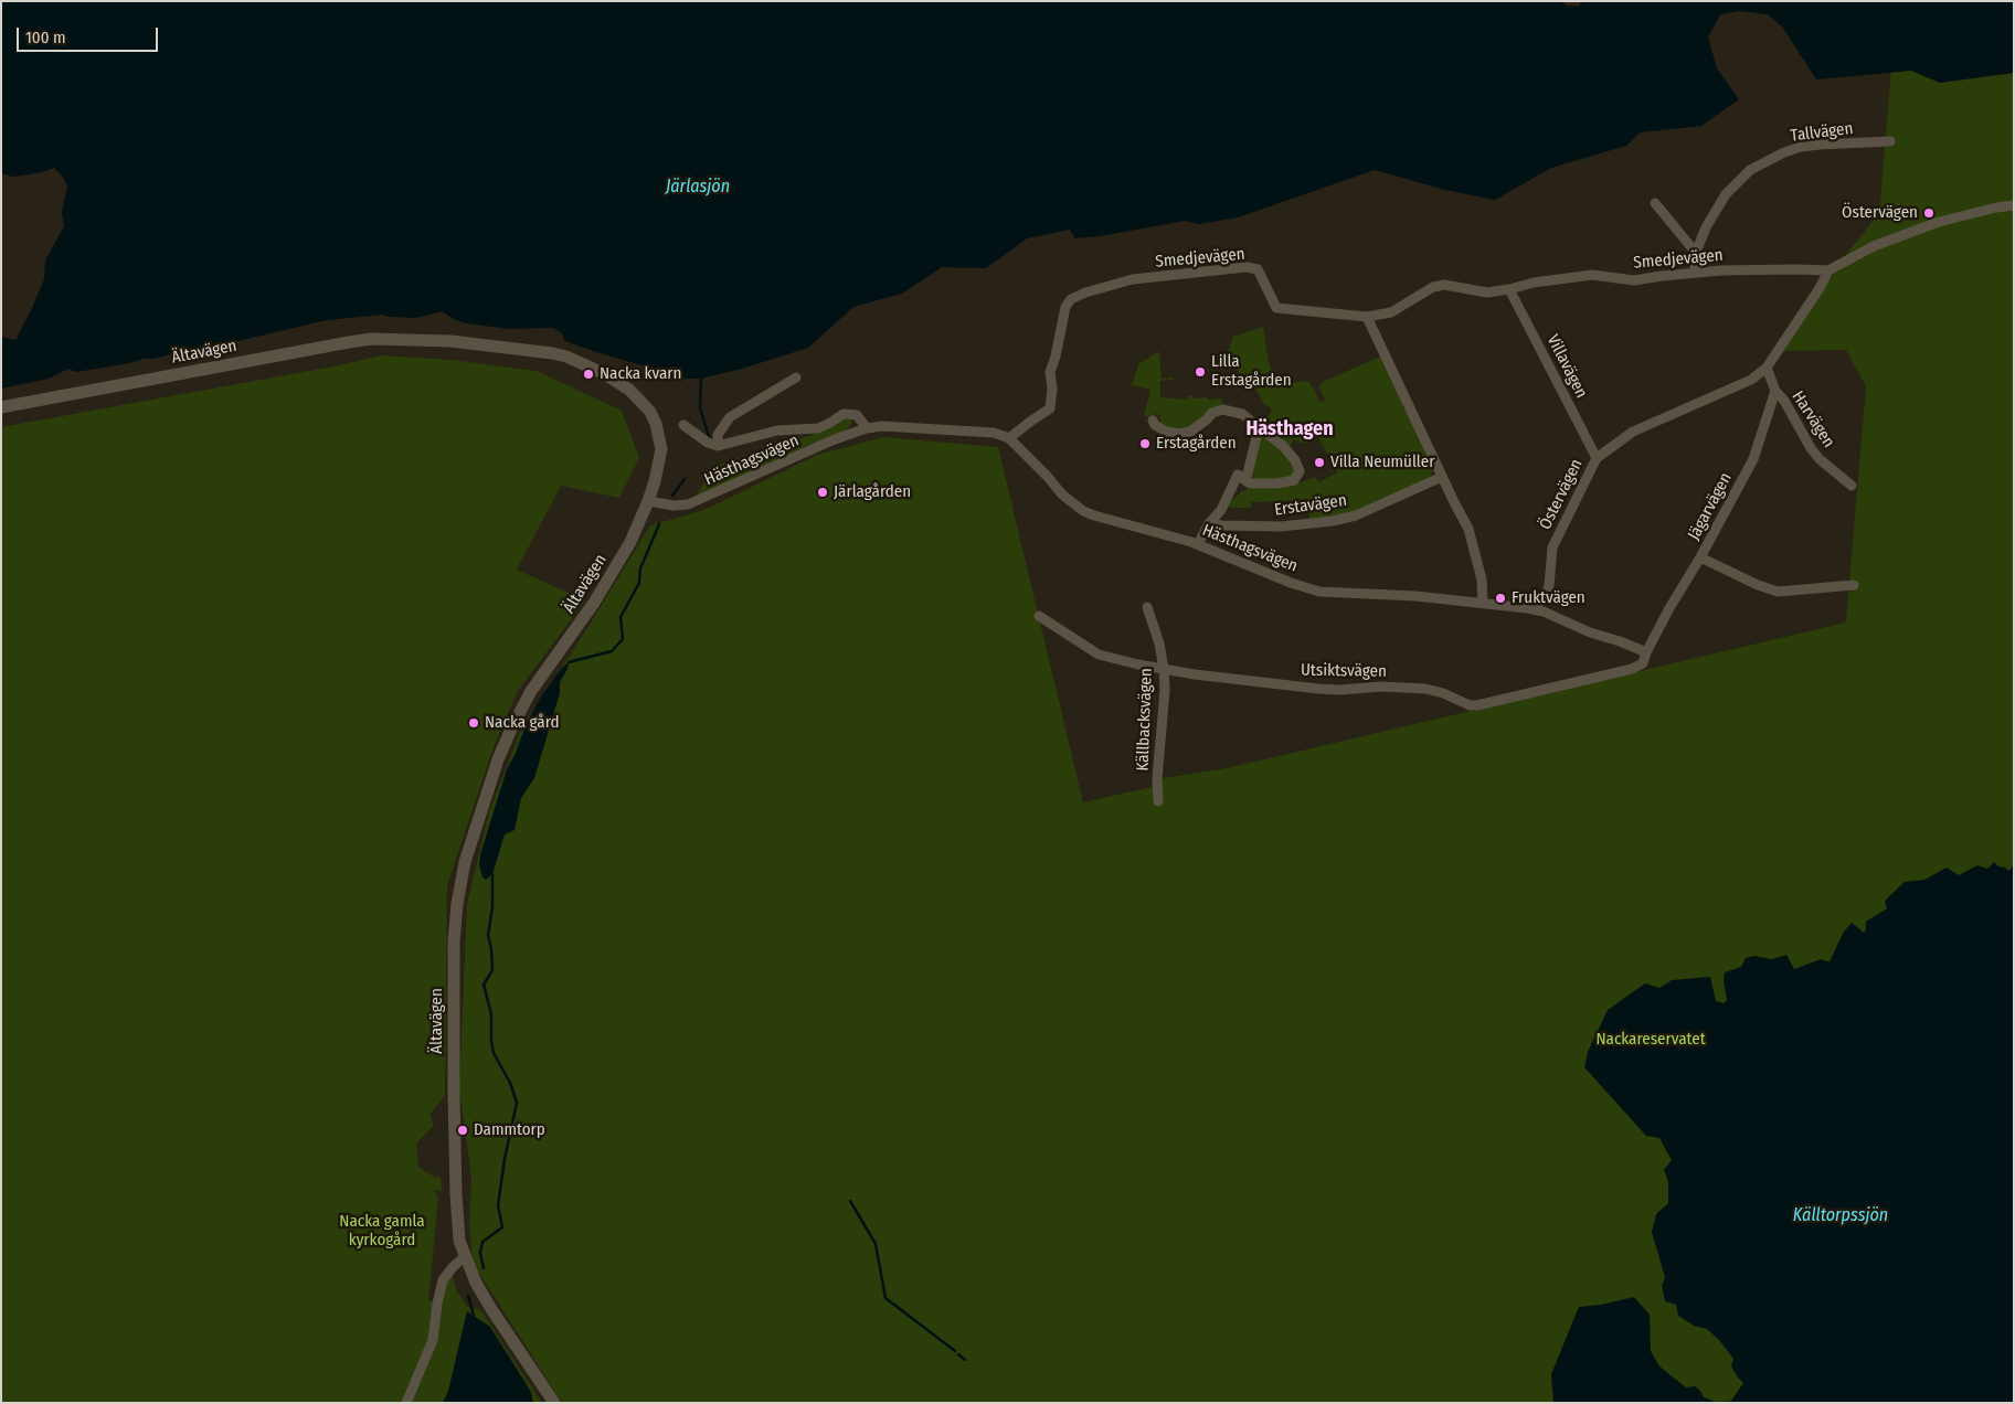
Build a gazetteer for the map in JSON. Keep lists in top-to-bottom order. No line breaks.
{"streets":{"main road":["Ältavägen"],"street":["Tallvägen","Smedjevägen","Villavägen","Harvägen","Hästhagsvägen","Östervägen","Erstavägen","Jägarvägen","Utsiktsvägen","Källbacksvägen"]},"crossings":[["Tallvägen","Smedjevägen"],["Smedjevägen","Villavägen"],["Smedjevägen","Hästhagsvägen"],["Smedjevägen","Östervägen"],["Ältavägen","Hästhagsvägen"],["Villavägen","Östervägen"],["Harvägen","Jägarvägen"],["Hästhagsvägen","Östervägen"],["Hästhagsvägen","Jägarvägen"],["Hästhagsvägen","Utsiktsvägen"],["Jägarvägen","Utsiktsvägen"],["Utsiktsvägen","Källbacksvägen"]],"districts":["Hästhagen"],"water":["Järlasjön","Källtorpssjön"],"parks":["Nackareservatet","Nacka gamla kyrkogård"],"places":["Östervägen","Lilla Erstagården","Nacka kvarn","Erstagården","Villa Neumüller","Järlagården","Fruktvägen","Nacka gård","Dammtorp"],"scale_bar":"100 m"}
